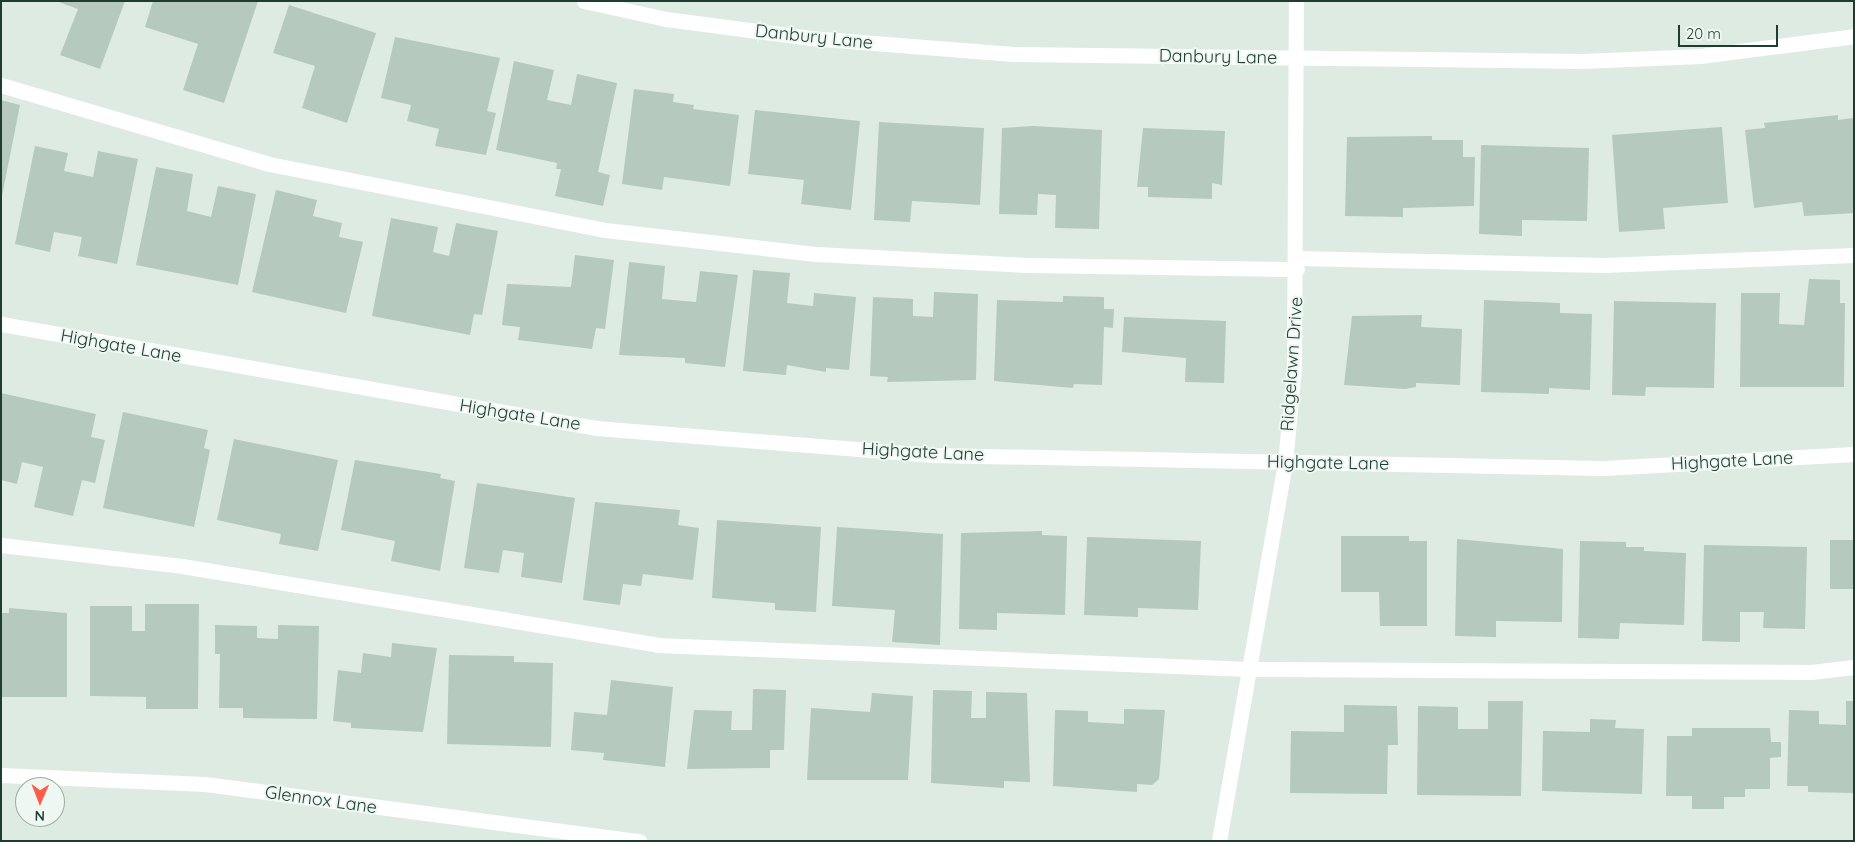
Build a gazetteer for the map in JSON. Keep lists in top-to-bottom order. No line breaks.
{"streets":{"street":["Danbury Lane","Highgate Lane","Ridgelawn Drive","Glennox Lane"]},"crossings":[["Danbury Lane","Ridgelawn Drive"],["Highgate Lane","Ridgelawn Drive"]],"scale_bar":"20 m","north":"bottom"}
